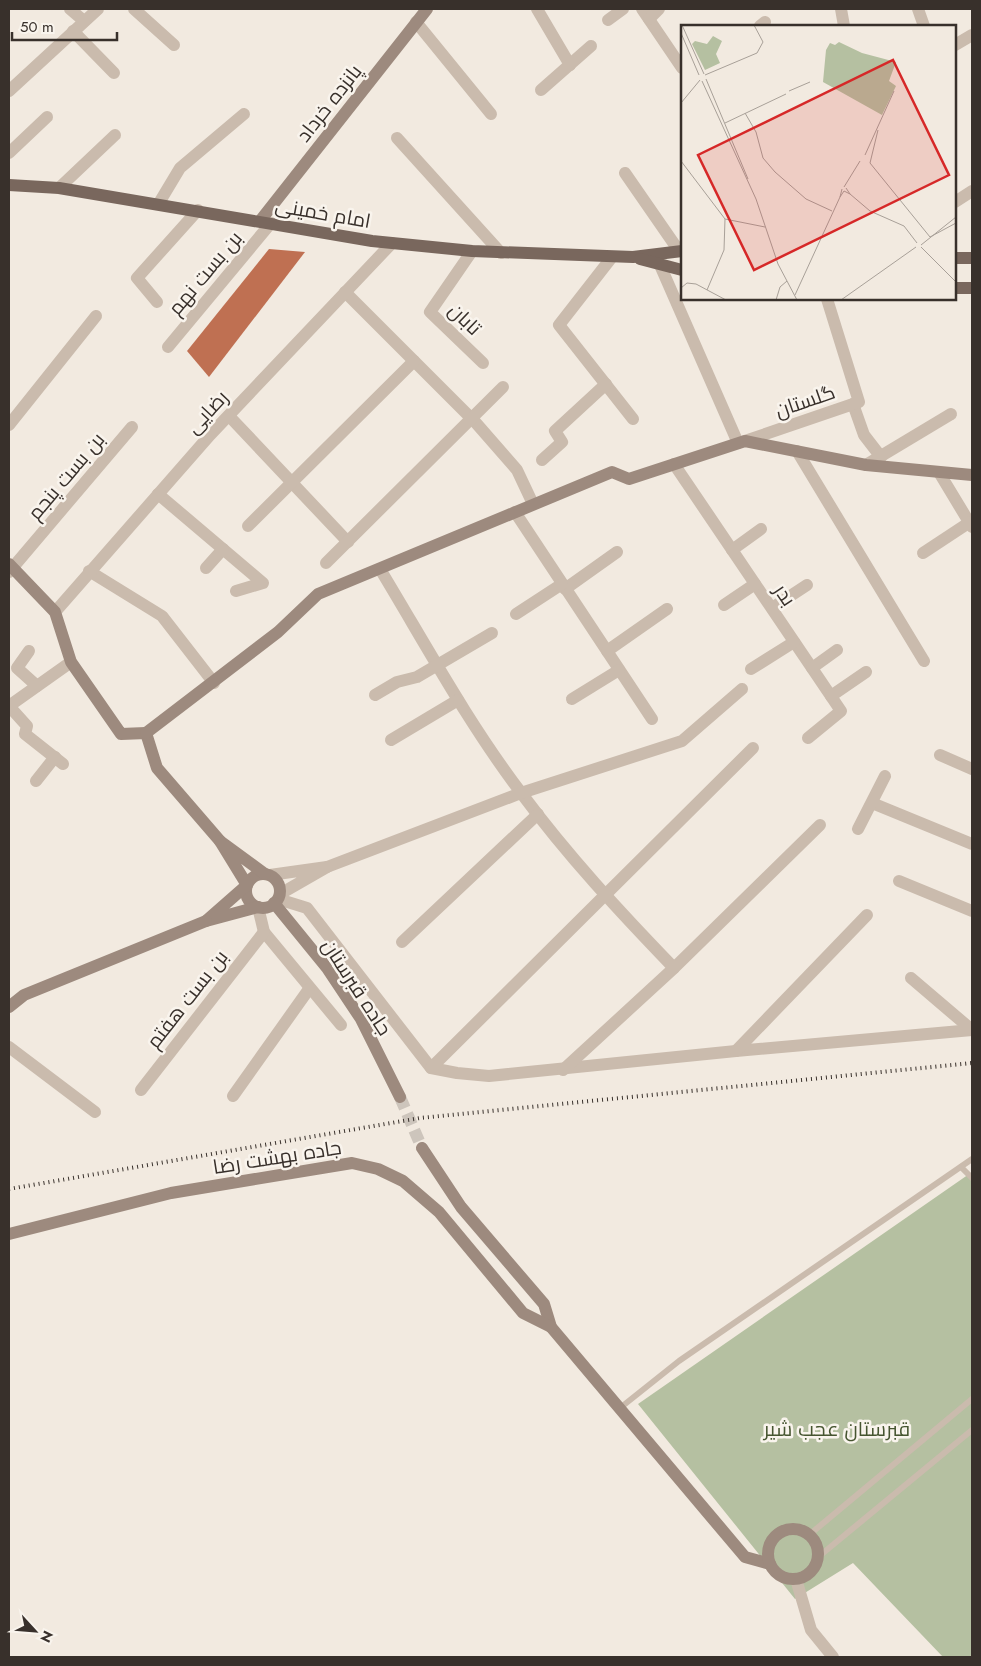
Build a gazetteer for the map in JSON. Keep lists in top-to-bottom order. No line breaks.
{"streets":{"main road":["امام خمینی"],"street":["پانزده خرداد","بن بست نهم","تابان","گلستان","رضایی","بن بست پنجم","بدر","جاده قبرستان","بن بست هفتم","جاده بهشت رضا"]},"crossings":[["پانزده خرداد","امام خمینی"],["پانزده خرداد","بن بست نهم"],["امام خمینی","بن بست نهم"],["امام خمینی","تابان"],["امام خمینی","رضایی"]],"parks":["قبرستان عجب شیر"],"scale_bar":"50 m","north":"bottom right"}
